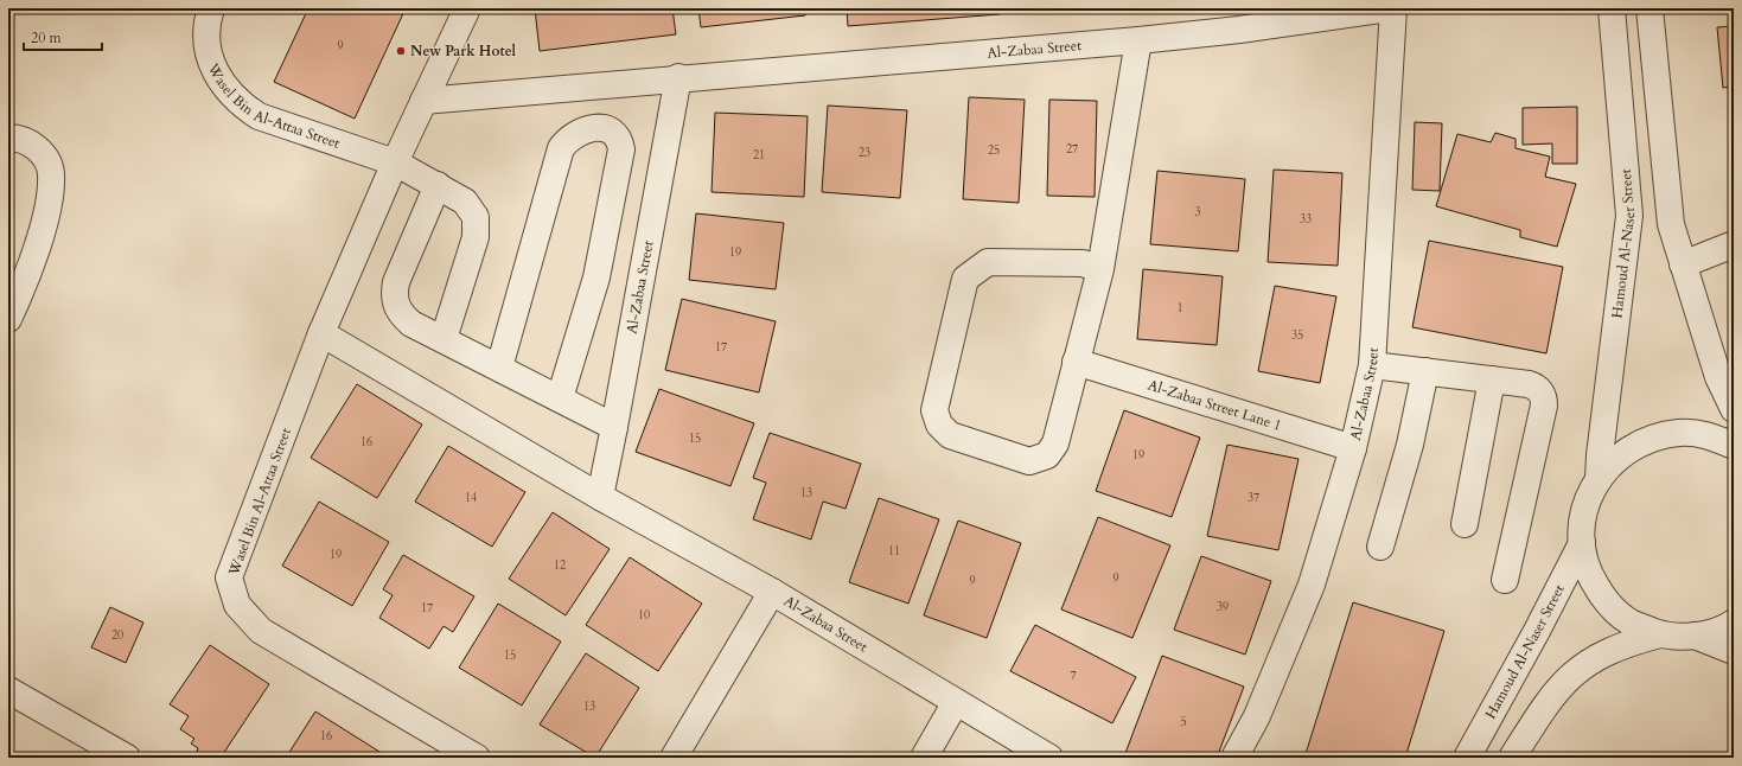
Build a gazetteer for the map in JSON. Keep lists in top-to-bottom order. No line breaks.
{"streets":{"street":["Al-Zabaa Street","Wasel Bin Al-Attaa Street","Hamoud Al-Naser Street","Al-Zabaa Street Lane 1"]},"crossings":[["Al-Zabaa Street","Wasel Bin Al-Attaa Street"],["Al-Zabaa Street","Al-Zabaa Street Lane 1"]],"places":["New Park Hotel"],"house_numbers":["9","27","25","23","21","3","33","19","1","35","17","15","16","19","13","14","37","11","19","12","9","9","39","17","10","20","15","7","13","5","16"],"scale_bar":"20 m"}
